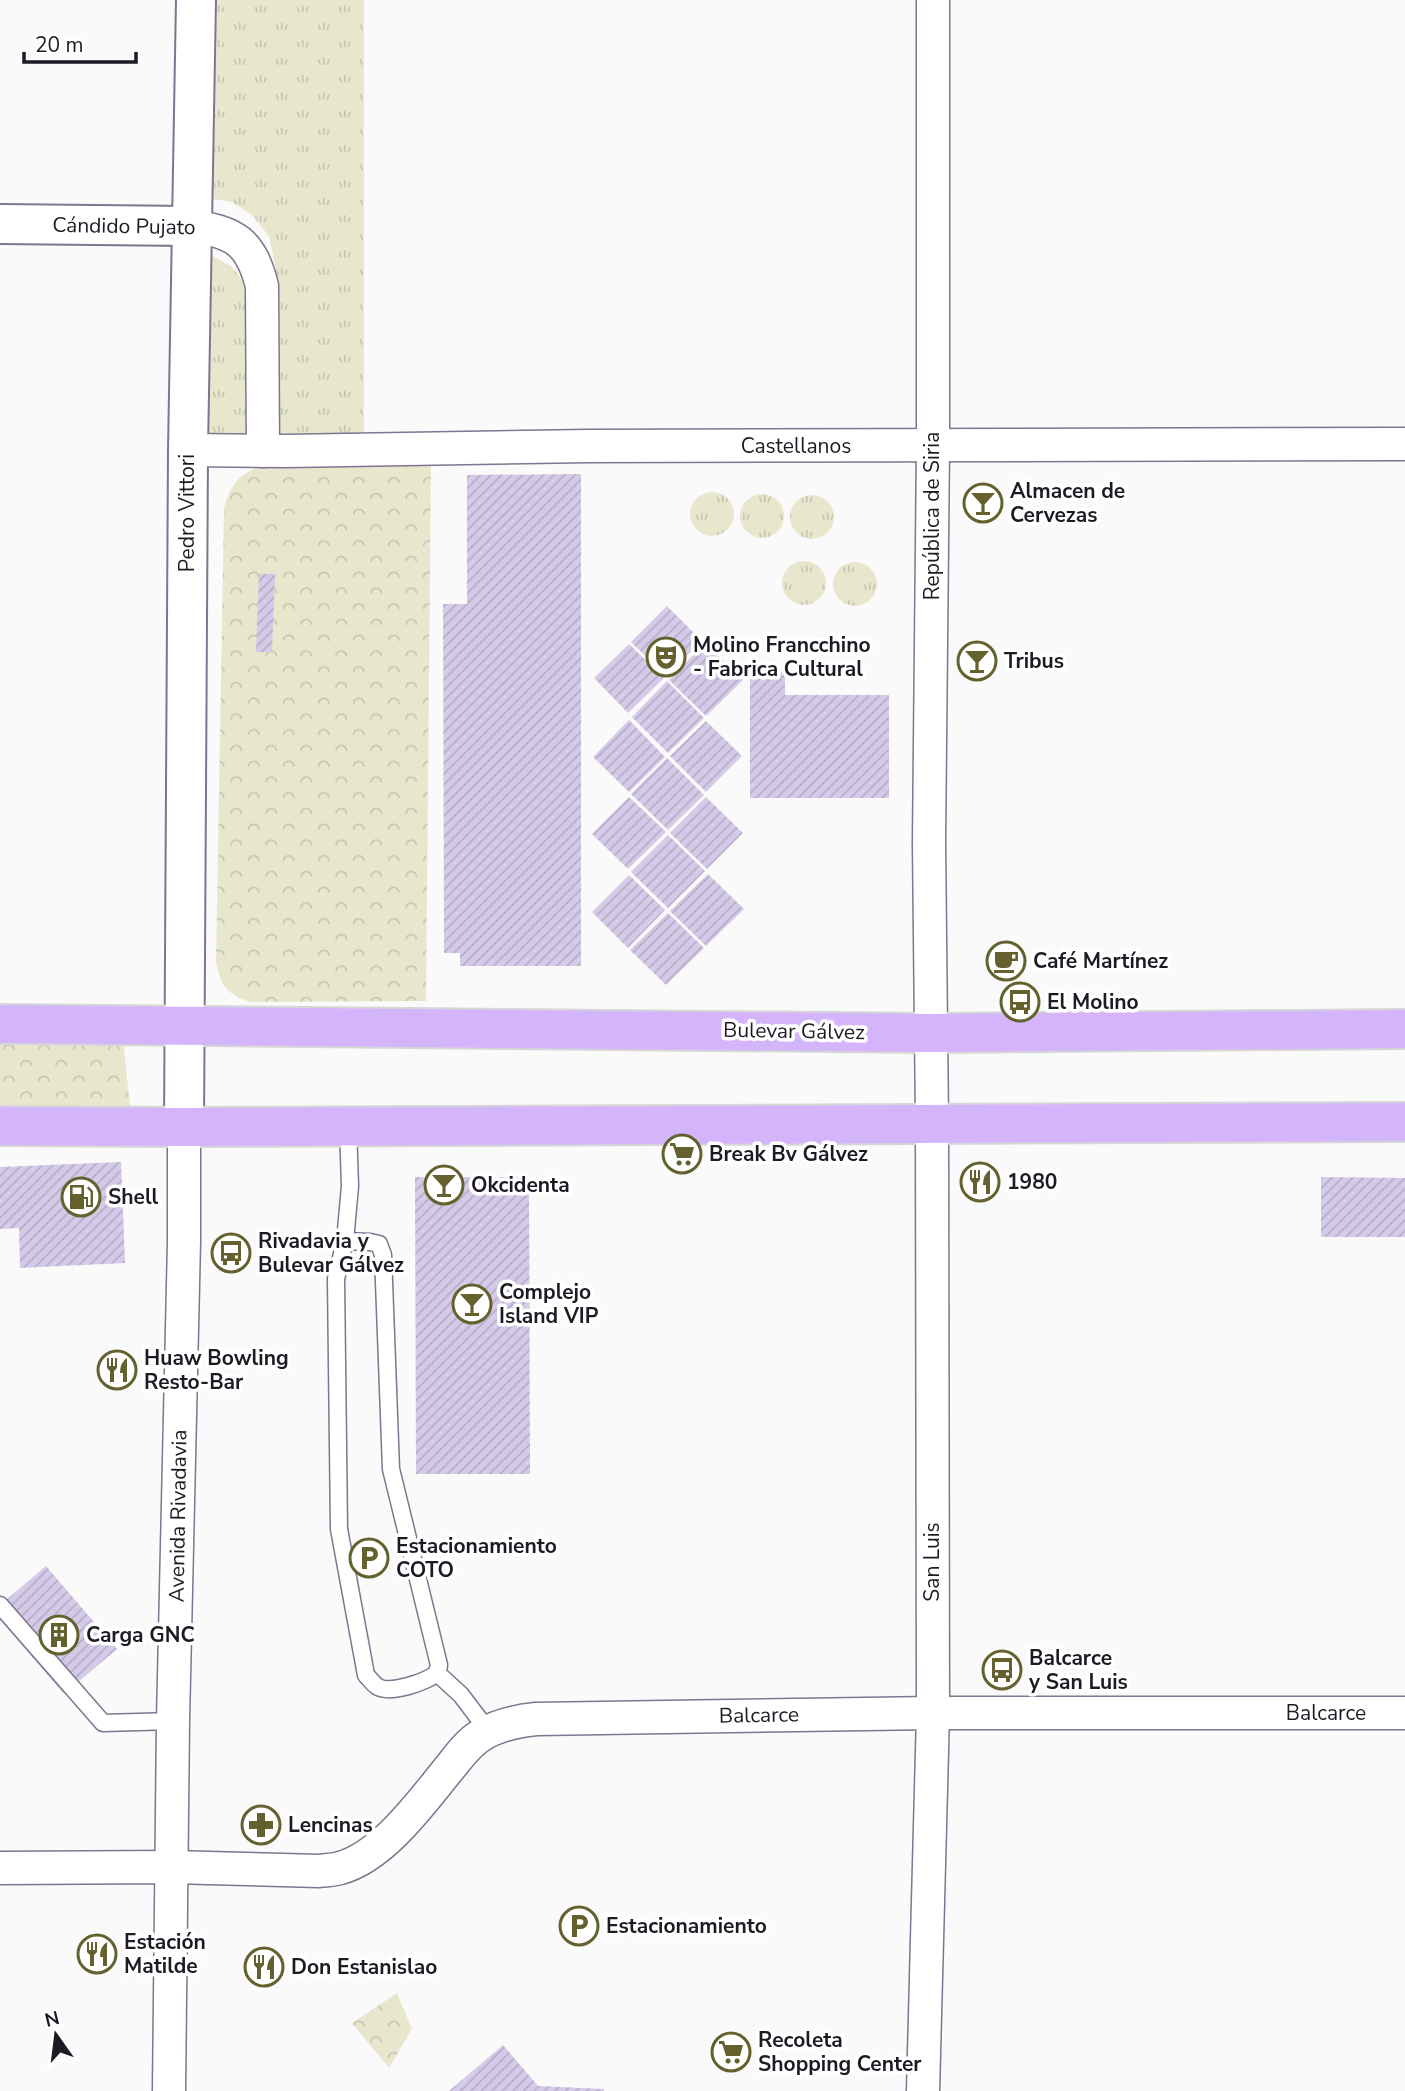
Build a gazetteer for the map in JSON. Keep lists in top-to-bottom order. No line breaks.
{"streets":{"main road":["Bulevar Gálvez"],"street":["Cándido Pujato","Castellanos","Pedro Vittori","República de Siria","Avenida Rivadavia","San Luis","Balcarce"]},"crossings":[["Cándido Pujato","Castellanos"],["Cándido Pujato","Pedro Vittori"],["Castellanos","Pedro Vittori"],["Castellanos","República de Siria"],["Pedro Vittori","Bulevar Gálvez"],["Pedro Vittori","Avenida Rivadavia"],["República de Siria","Bulevar Gálvez"],["República de Siria","San Luis"],["Bulevar Gálvez","Avenida Rivadavia"],["Bulevar Gálvez","San Luis"],["Avenida Rivadavia","Balcarce"],["San Luis","Balcarce"]],"places":{"bar":["Almacen de Cervezas","Tribus","Okcidenta","Complejo Island VIP"],"theatre":["Molino Francchino - Fabrica Cultural"],"cafe":["Café Martínez"],"bus stop":["El Molino","Rivadavia y Bulevar Gálvez","Balcarce y San Luis"],"supermarket":["Break Bv Gálvez","Recoleta Shopping Center"],"restaurant":["1980","Huaw Bowling Resto-Bar","Estación Matilde","Don Estanislao"],"fuel station":["Shell"],"parking":["Estacionamiento COTO","Estacionamiento"],"building":["Carga GNC"],"pharmacy":["Lencinas"]},"scale_bar":"20 m","north":"top"}
